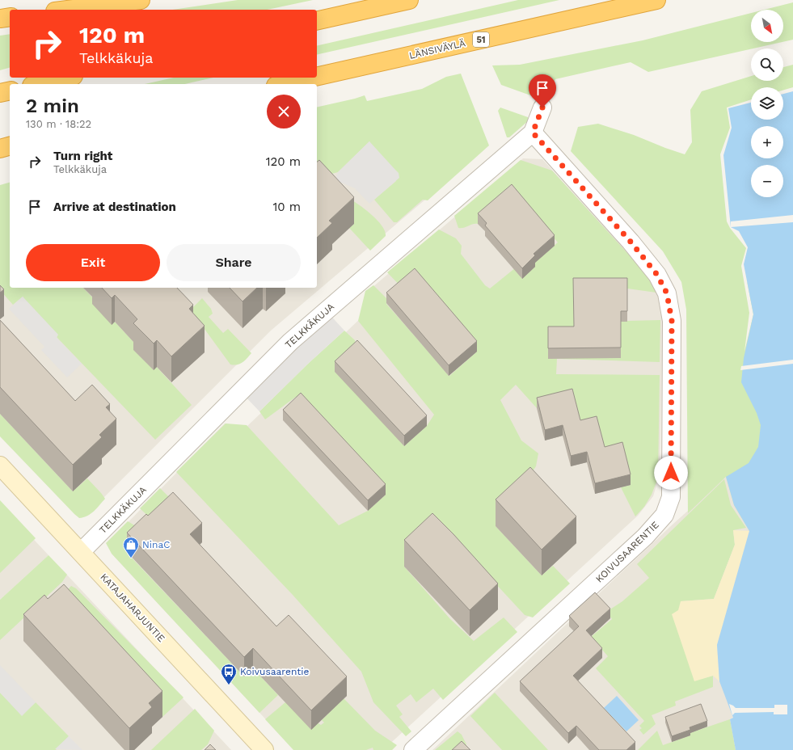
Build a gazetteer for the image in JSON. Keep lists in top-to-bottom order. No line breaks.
{"streets":{"highway":["51","LÄNSIVÄYLÄ"],"street":["TELKKÄKUJA","KOIVUSAARENTIE","KATAJAHARJUNTIE"]},"crossings":[["TELKKÄKUJA","KOIVUSAARENTIE"],["TELKKÄKUJA","KATAJAHARJUNTIE"]],"places":{"shop":["NinaC"],"bus stop":["Koivusaarentie"]},"north":"bottom right","page":{"map_buttons":["+","−"],"turn":["120 m","Telkkäkuja"],"heading":["2 min","130 m · 18:22"],"list":[{"name":"Turn right","note":"Telkkäkuja","value":"120 m"},{"name":"Arrive at destination","value":"10 m"}],"buttons":["Exit","Share"]}}
